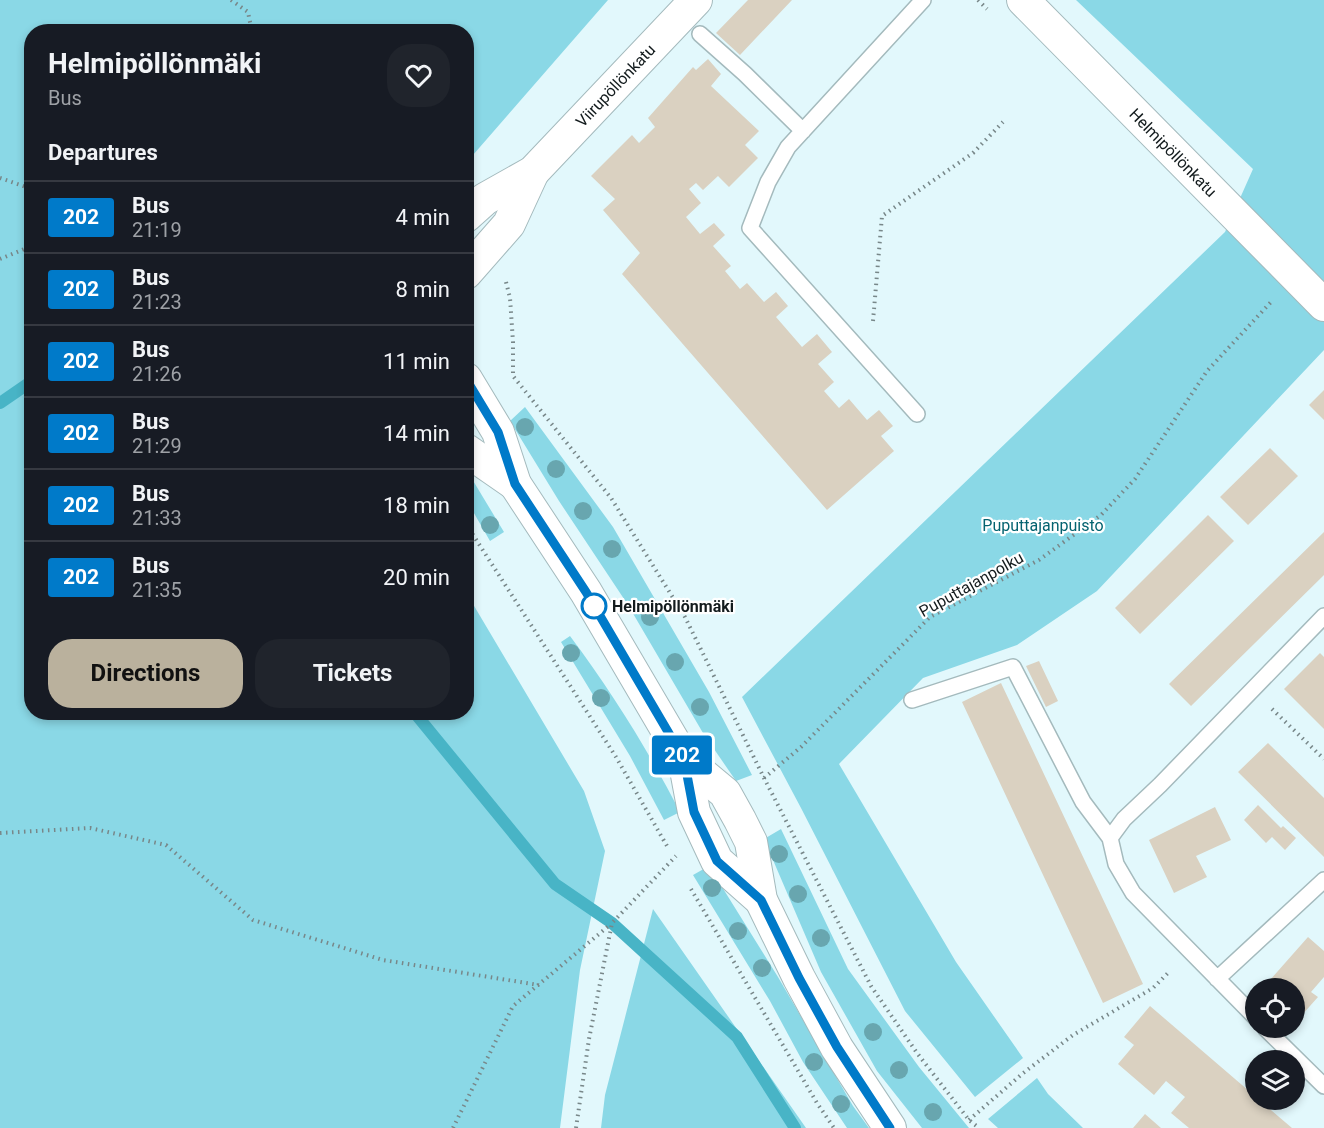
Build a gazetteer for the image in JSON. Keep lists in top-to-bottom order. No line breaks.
{"streets":{"street":["Viirupöllönkatu","Helmipöllönkatu"],"path":["Puputtajanpolku"]},"crossings":[["Helmipöllönkatu","Puputtajanpolku"]],"parks":["Puputtajanpuisto"],"places":["Helmipöllönmäki"],"lines":["bus line 202"],"page":{"on_map":"202","heading":[["Helmipöllönmäki","Bus"],"Departures"],"list":[{"mark":"202","name":"Bus","note":"21:19","value":"4 min"},{"mark":"202","name":"Bus","note":"21:23","value":"8 min"},{"mark":"202","name":"Bus","note":"21:26","value":"11 min"},{"mark":"202","name":"Bus","note":"21:29","value":"14 min"},{"mark":"202","name":"Bus","note":"21:33","value":"18 min"},{"mark":"202","name":"Bus","note":"21:35","value":"20 min"}],"buttons":["Directions","Tickets"]}}
